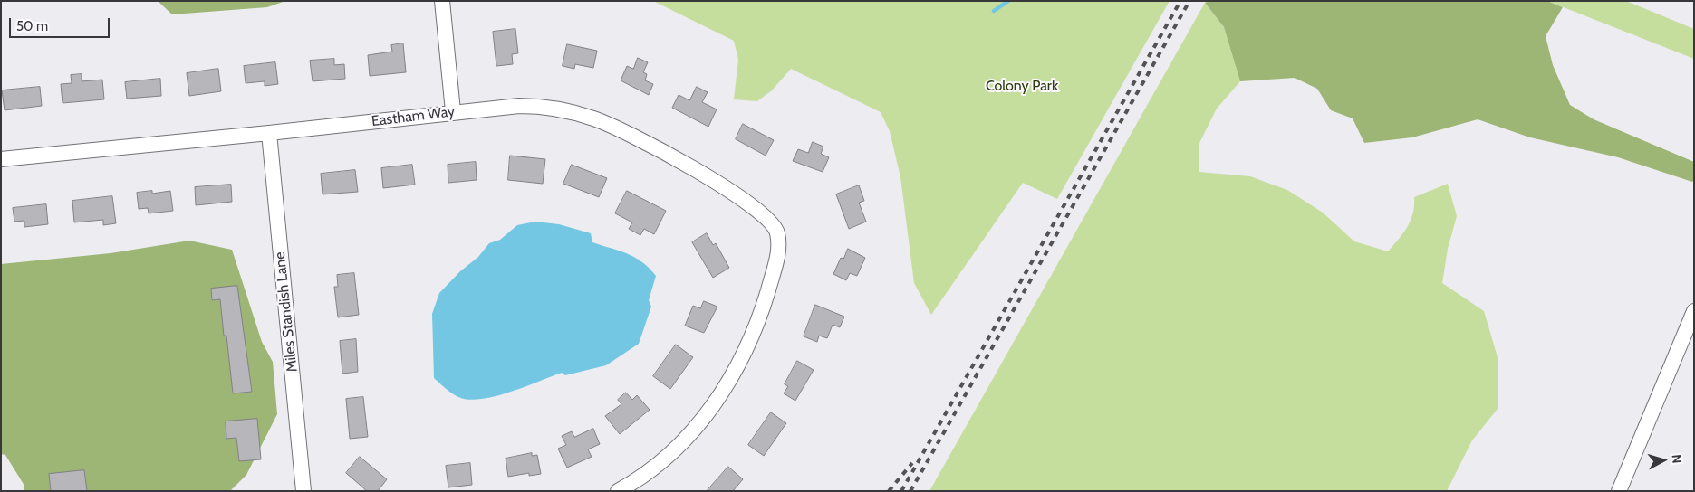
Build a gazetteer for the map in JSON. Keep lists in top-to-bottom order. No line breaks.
{"streets":{"street":["Eastham Way","Miles Standish Lane"]},"crossings":[["Eastham Way","Miles Standish Lane"]],"parks":["Colony Park"],"scale_bar":"50 m","north":"right"}
